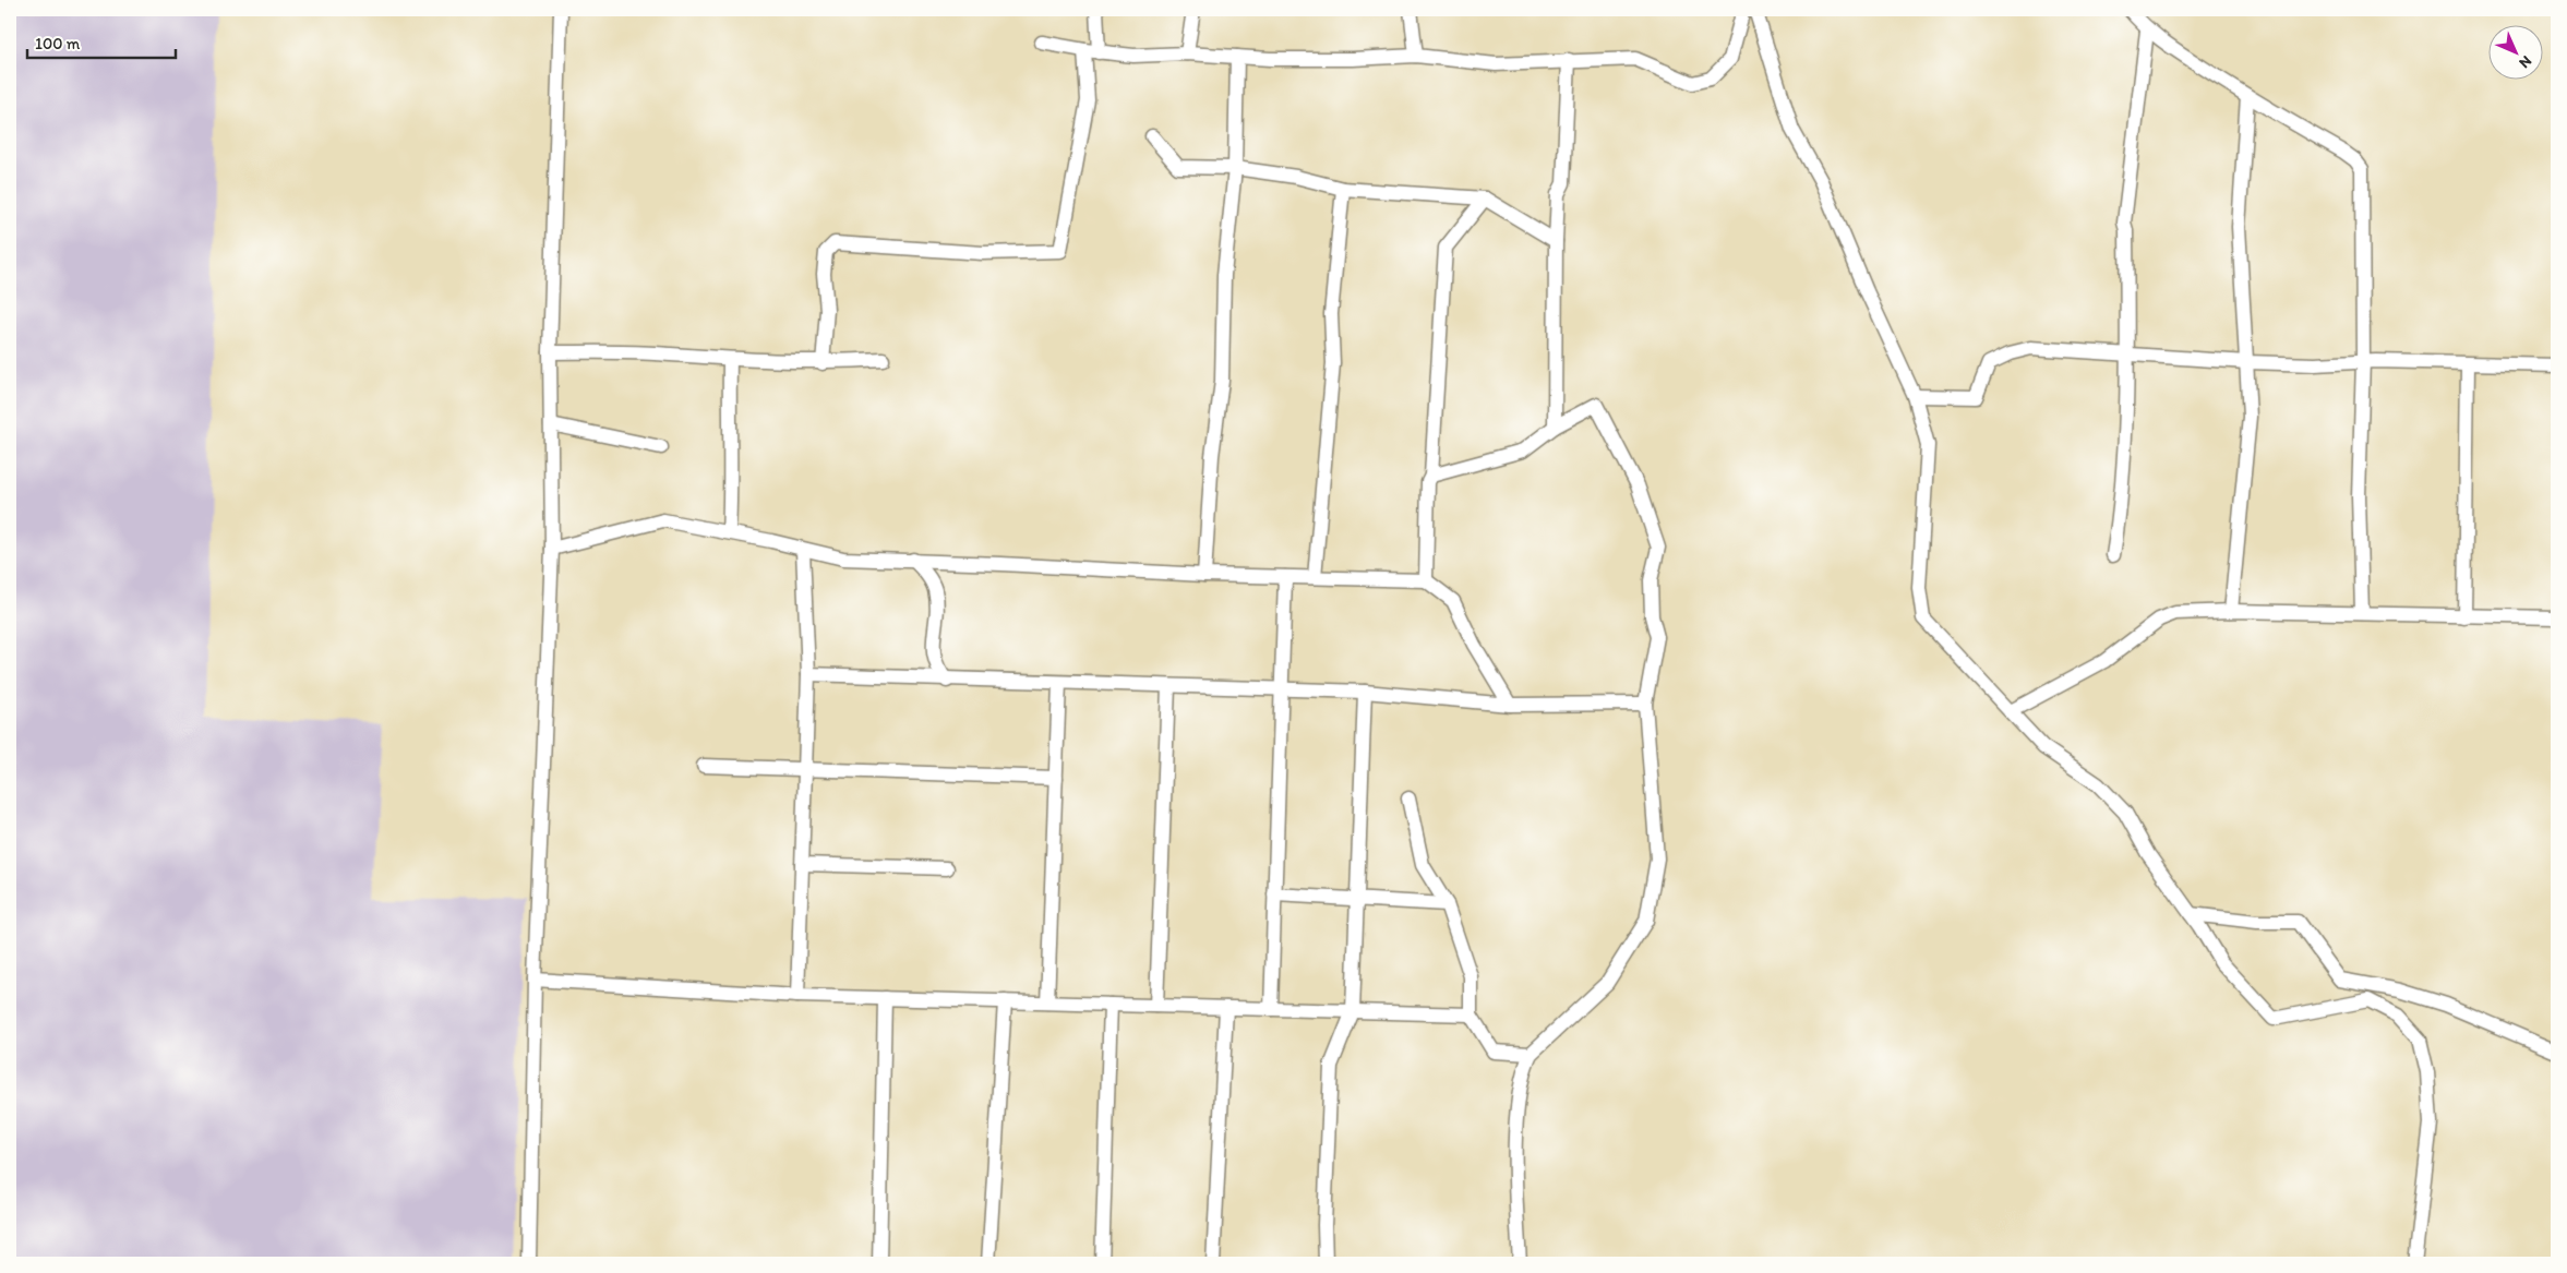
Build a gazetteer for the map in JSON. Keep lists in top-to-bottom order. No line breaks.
{"scale_bar":"100 m","north":"bottom right"}
